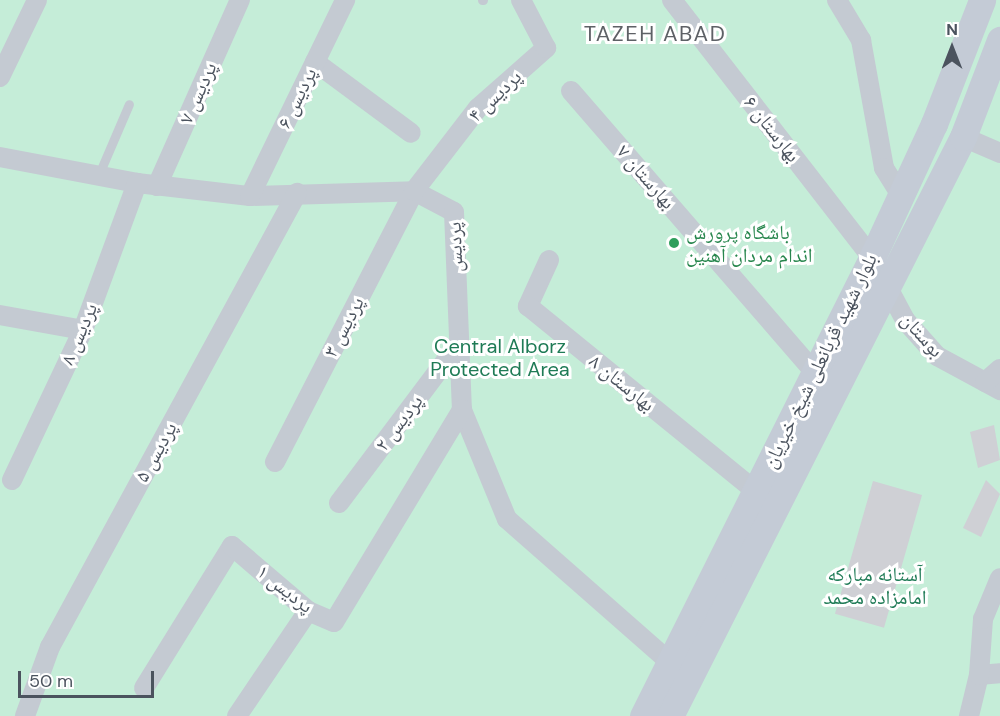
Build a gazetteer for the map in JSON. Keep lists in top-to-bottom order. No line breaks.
{"streets":{"street":["پردیس ۷","پردیس ۴","پردیس ۶","بهارستان ۶","بهارستان ۷","پردیس","پردیس ۳","پردیس ۸","بوستان","بلوار شهید قربانعلی شیخ خیریان","بهارستان ۸","پردیس ۲","پردیس ۵","پردیس ۱"]},"crossings":[["پردیس ۷","پردیس"],["پردیس ۴","پردیس"],["پردیس ۴","پردیس ۳"],["پردیس ۶","پردیس"],["بهارستان ۶","بلوار شهید قربانعلی شیخ خیریان"],["بهارستان ۷","بلوار شهید قربانعلی شیخ خیریان"],["پردیس","پردیس ۳"],["پردیس","پردیس ۸"],["پردیس","بلوار شهید قربانعلی شیخ خیریان"],["پردیس","پردیس ۲"],["پردیس","پردیس ۵"],["پردیس","پردیس ۱"],["بلوار شهید قربانعلی شیخ خیریان","بهارستان ۸"]],"districts":["TAZEH ABAD"],"parks":["Central Alborz Protected Area","آستانه مبارکه امامزاده محمد"],"places":["باشگاه پرورش اندام مردان آهنین"],"scale_bar":"50 m","north":"top"}
